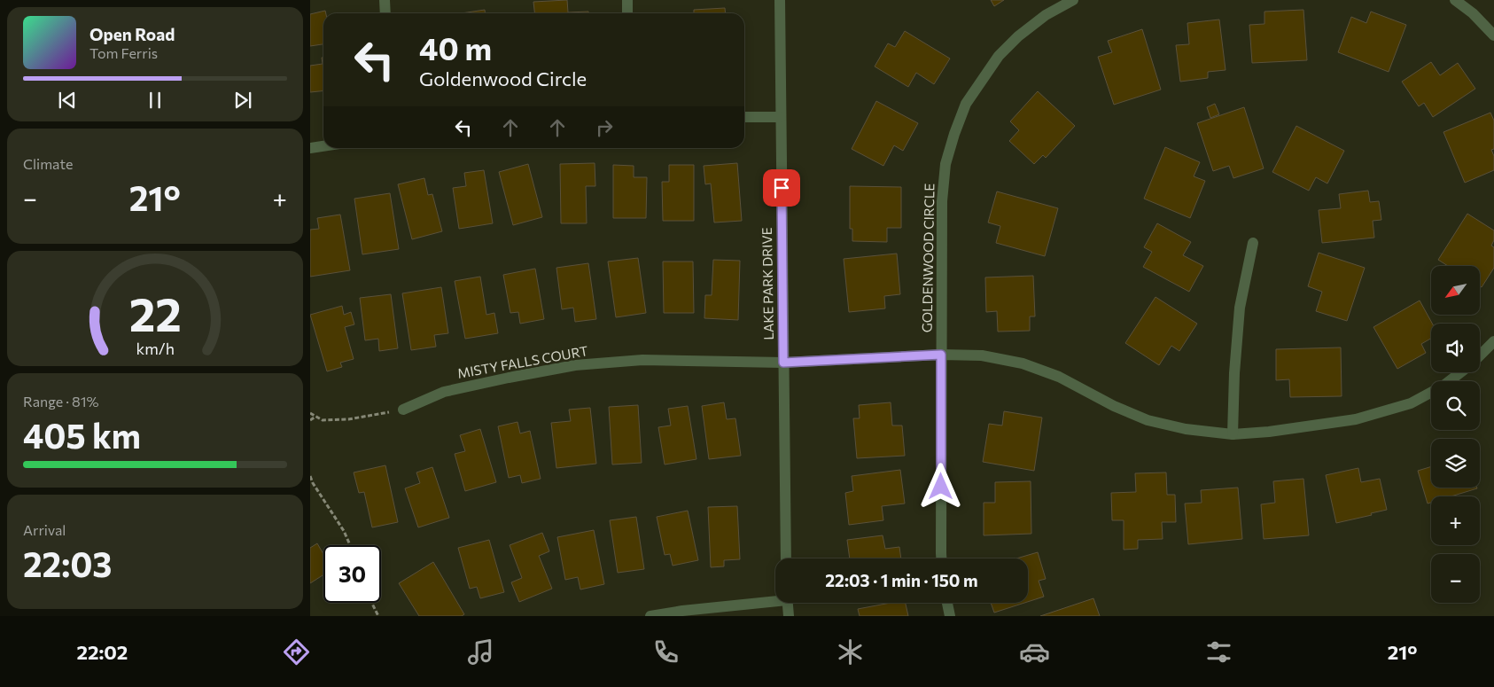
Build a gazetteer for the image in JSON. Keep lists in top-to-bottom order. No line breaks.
{"streets":{"street":["GOLDENWOOD CIRCLE","LAKE PARK DRIVE","MISTY FALLS COURT"]},"crossings":[["LAKE PARK DRIVE","MISTY FALLS COURT"]],"north":"bottom left","page":{"turn":["40 m","Goldenwood Circle"],"song":["Open Road","Tom Ferris"],"tile":["Climate",["Range · 81%","405 km"],["Arrival","22:03"]],"heat":["−","21°","+"],"map_buttons":["+","−"],"limit":"30","trip":"22:03 · 1 min · 150 m","tabs":["22:02","21°"],"gauge":["22","km/h"]}}
